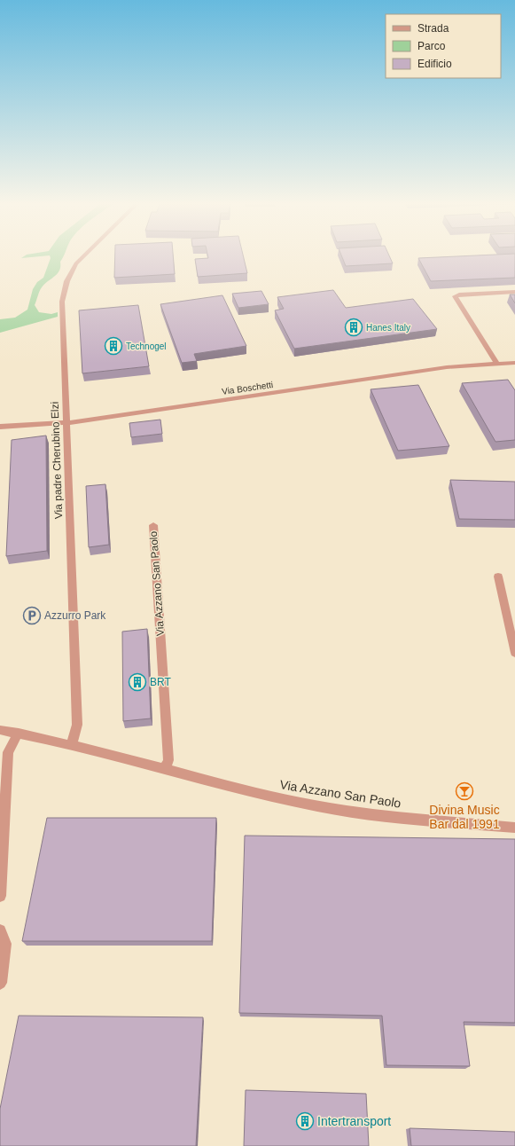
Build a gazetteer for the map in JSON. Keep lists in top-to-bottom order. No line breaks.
{"streets":{"street":["Via Boschetti","Via padre Cherubino Elzi","Via Azzano San Paolo"]},"crossings":[["Via Boschetti","Via padre Cherubino Elzi"],["Via padre Cherubino Elzi","Via Azzano San Paolo"]],"places":{"building":["Hanes Italy","Technogel","BRT","Intertransport"],"parking":["Azzurro Park"],"bar":["Divina Music Bar dal 1991"]},"legend":["Strada","Parco","Edificio"]}
